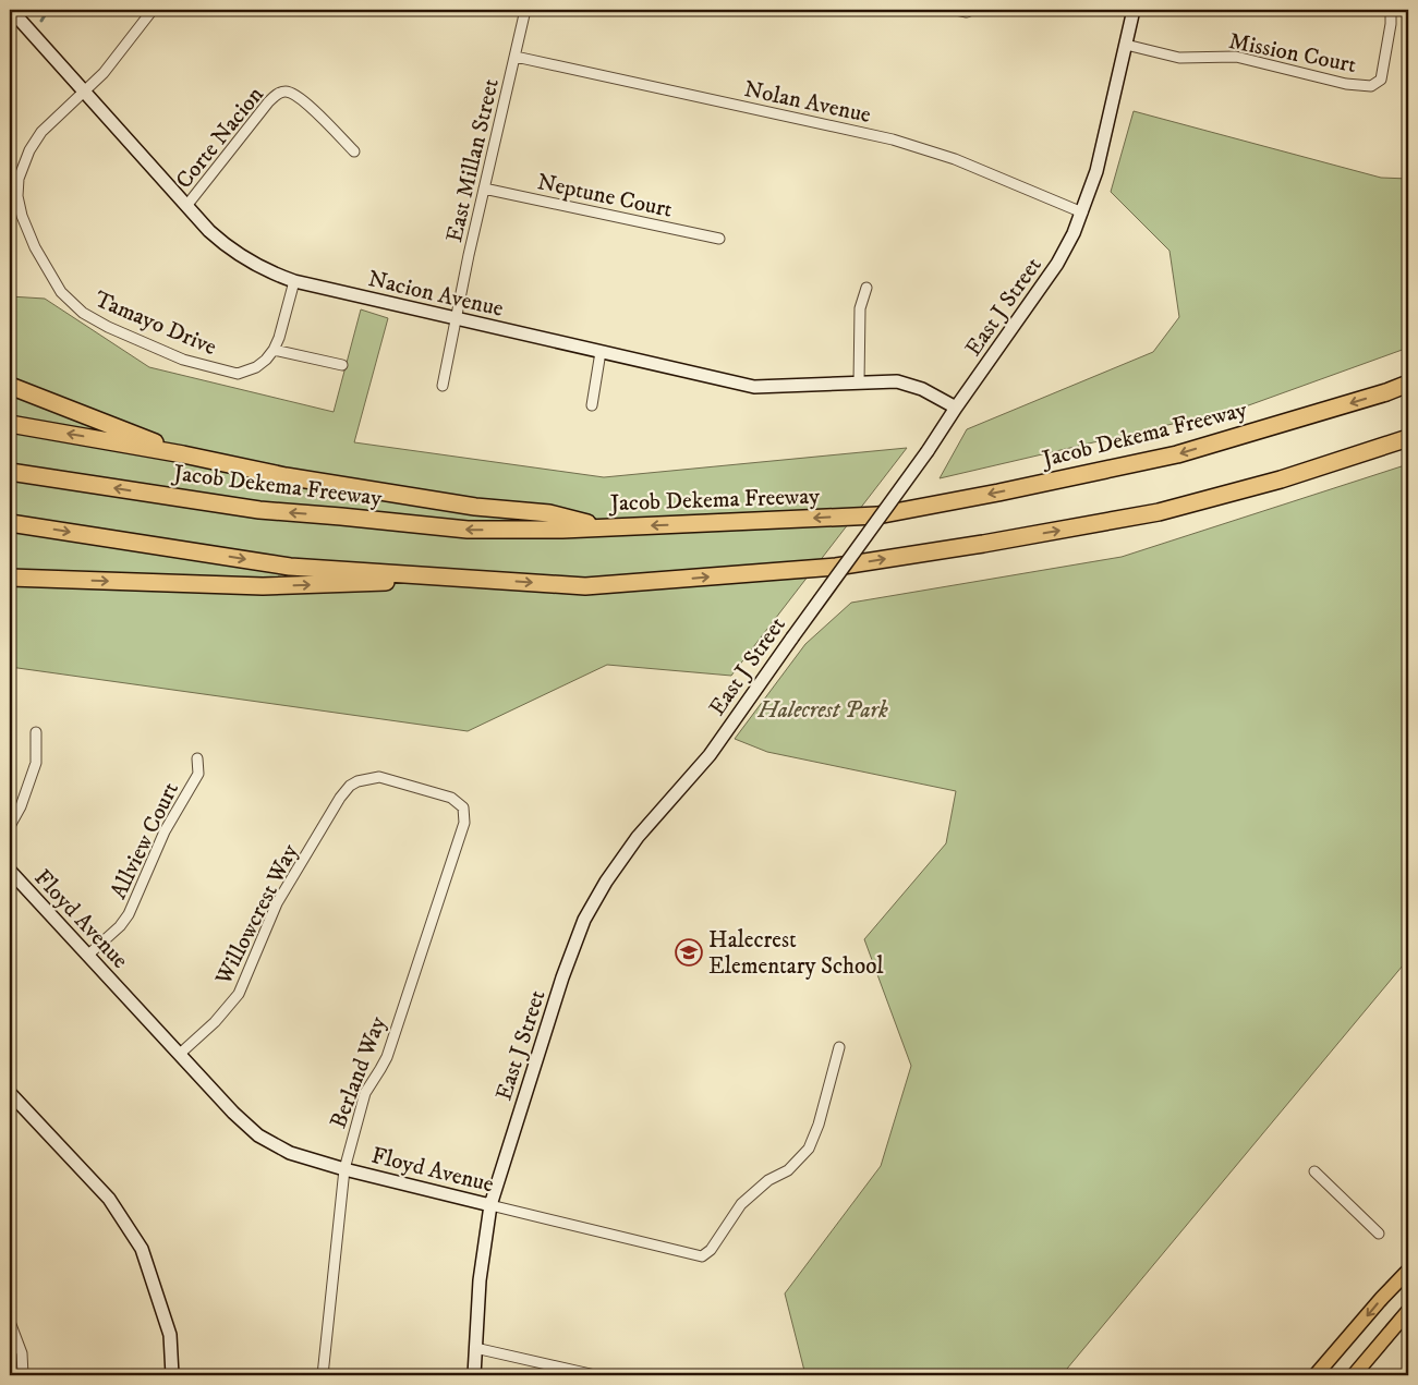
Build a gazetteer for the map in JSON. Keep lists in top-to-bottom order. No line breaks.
{"streets":{"highway":["Jacob Dekema Freeway"],"street":["Mission Court","Nolan Avenue","Corte Nacion","East Millan Street","Neptune Court","Nacion Avenue","East J Street","Tamayo Drive","Allview Court","Willowcrest Way","Floyd Avenue","Berland Way"]},"crossings":[["Mission Court","East J Street"],["Nolan Avenue","East Millan Street"],["Nolan Avenue","East J Street"],["Corte Nacion","Nacion Avenue"],["East Millan Street","Neptune Court"],["East Millan Street","Nacion Avenue"],["Nacion Avenue","East J Street"],["Nacion Avenue","Tamayo Drive"],["East J Street","Floyd Avenue"],["Allview Court","Floyd Avenue"],["Willowcrest Way","Floyd Avenue"],["Willowcrest Way","Berland Way"],["Floyd Avenue","Berland Way"]],"parks":["Halecrest Park"],"places":{"school or university":["Halecrest Elementary School"]}}
